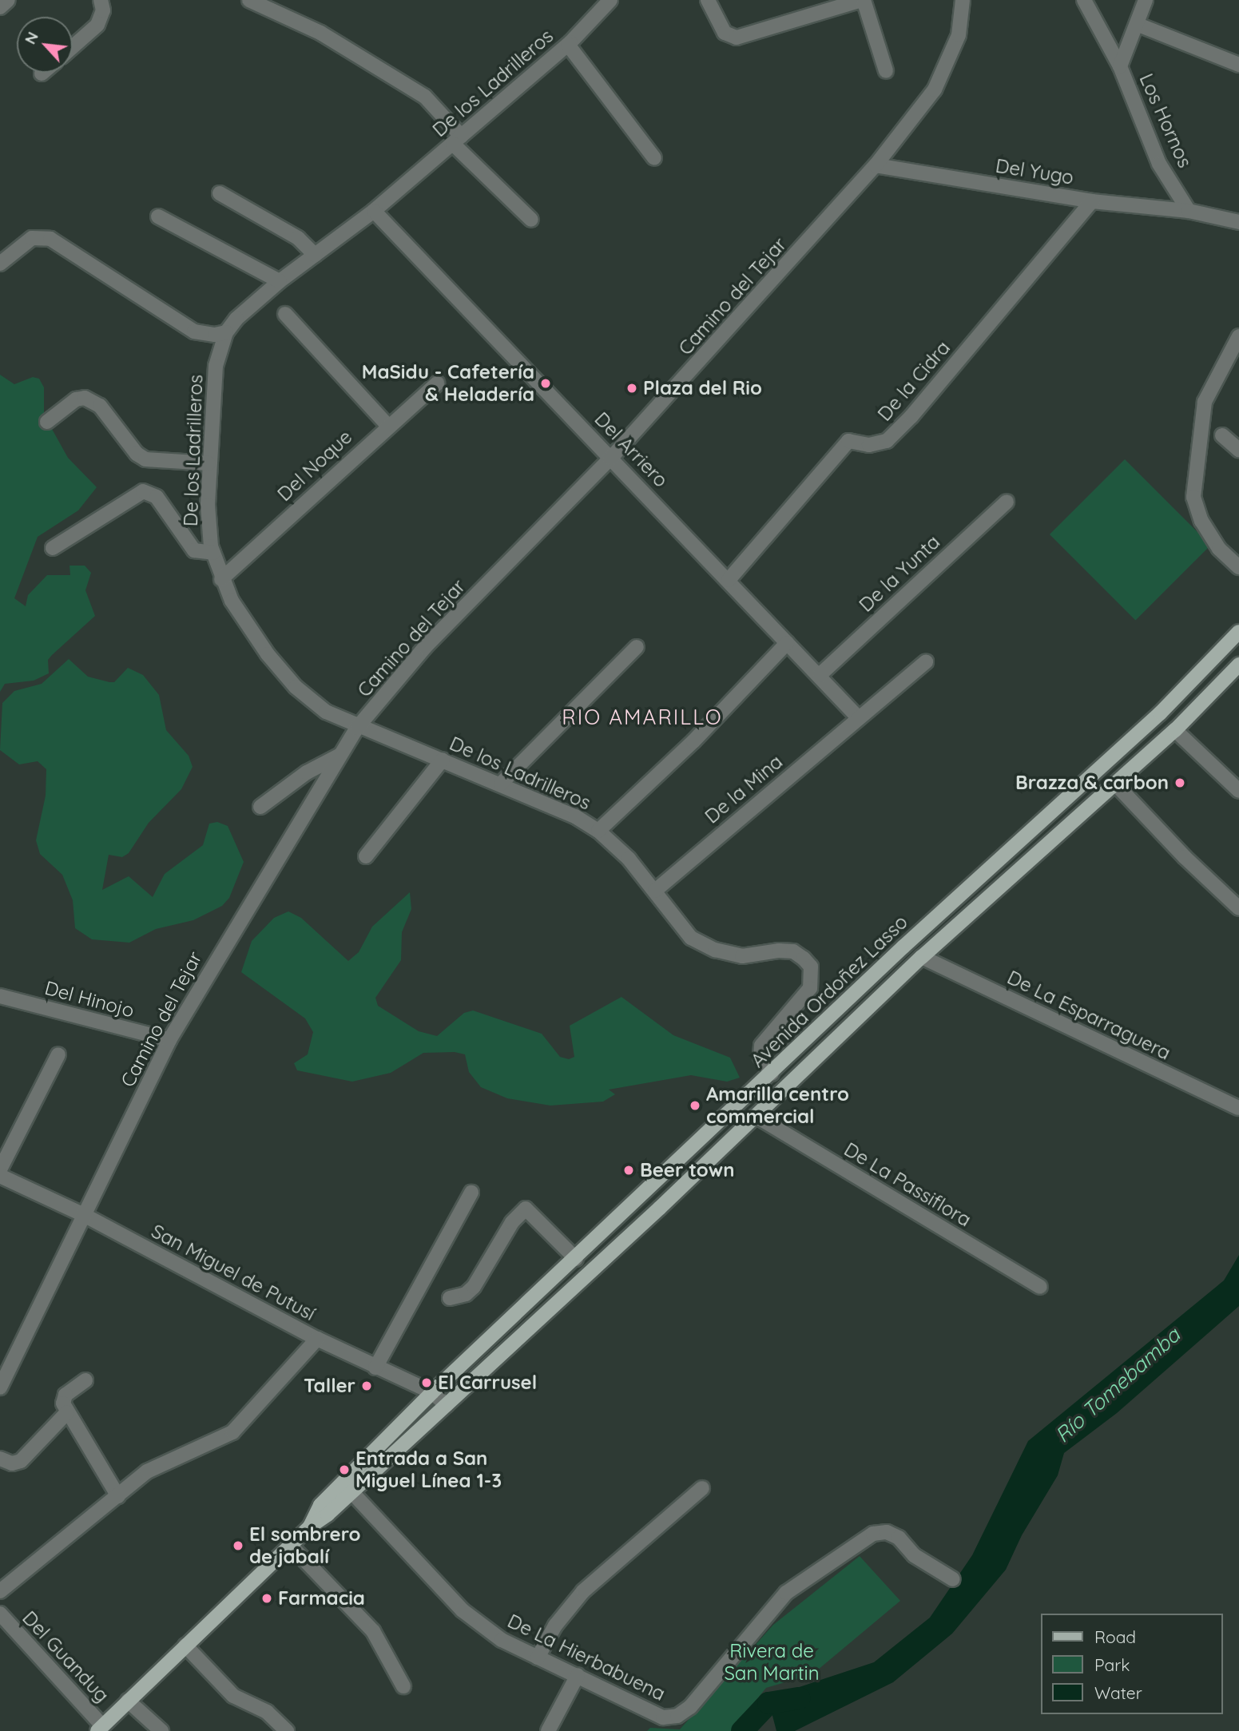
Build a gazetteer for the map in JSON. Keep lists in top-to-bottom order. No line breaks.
{"streets":{"main road":["Avenida Ordoñez Lasso"],"street":["De los Ladrilleros","Los Hornos","Del Yugo","Camino del Tejar","De la Cidra","Del Arriero","Del Noque","De la Yunta","De la Mina","Del Hinojo","De La Esparraguera","De La Passiflora","San Miguel de Putusí","Del Guandug","De La Hierbabuena"]},"crossings":[["De los Ladrilleros","Camino del Tejar"],["De los Ladrilleros","Del Arriero"],["De los Ladrilleros","Del Noque"],["De los Ladrilleros","De la Mina"],["De los Ladrilleros","Avenida Ordoñez Lasso"],["Los Hornos","Del Yugo"],["Del Yugo","Camino del Tejar"],["Del Yugo","De la Cidra"],["Camino del Tejar","Del Arriero"],["Camino del Tejar","Del Hinojo"],["Camino del Tejar","San Miguel de Putusí"],["De la Cidra","Del Arriero"],["Del Arriero","De la Yunta"],["Del Arriero","De la Mina"],["Avenida Ordoñez Lasso","De La Esparraguera"],["Avenida Ordoñez Lasso","De La Passiflora"],["Avenida Ordoñez Lasso","San Miguel de Putusí"],["Avenida Ordoñez Lasso","Del Guandug"],["Avenida Ordoñez Lasso","De La Hierbabuena"]],"districts":["RIO AMARILLO"],"water":["Río Tomebamba"],"parks":["Rivera de San Martin"],"places":["MaSidu - Cafetería & Heladería","Plaza del Rio","Brazza & carbon","Amarilla centro commercial","Beer town","El Carrusel","Taller","Entrada a San Miguel Línea 1-3","El sombrero de jabalí","Farmacia"],"legend":["Road","Park","Water"],"north":"top left"}
